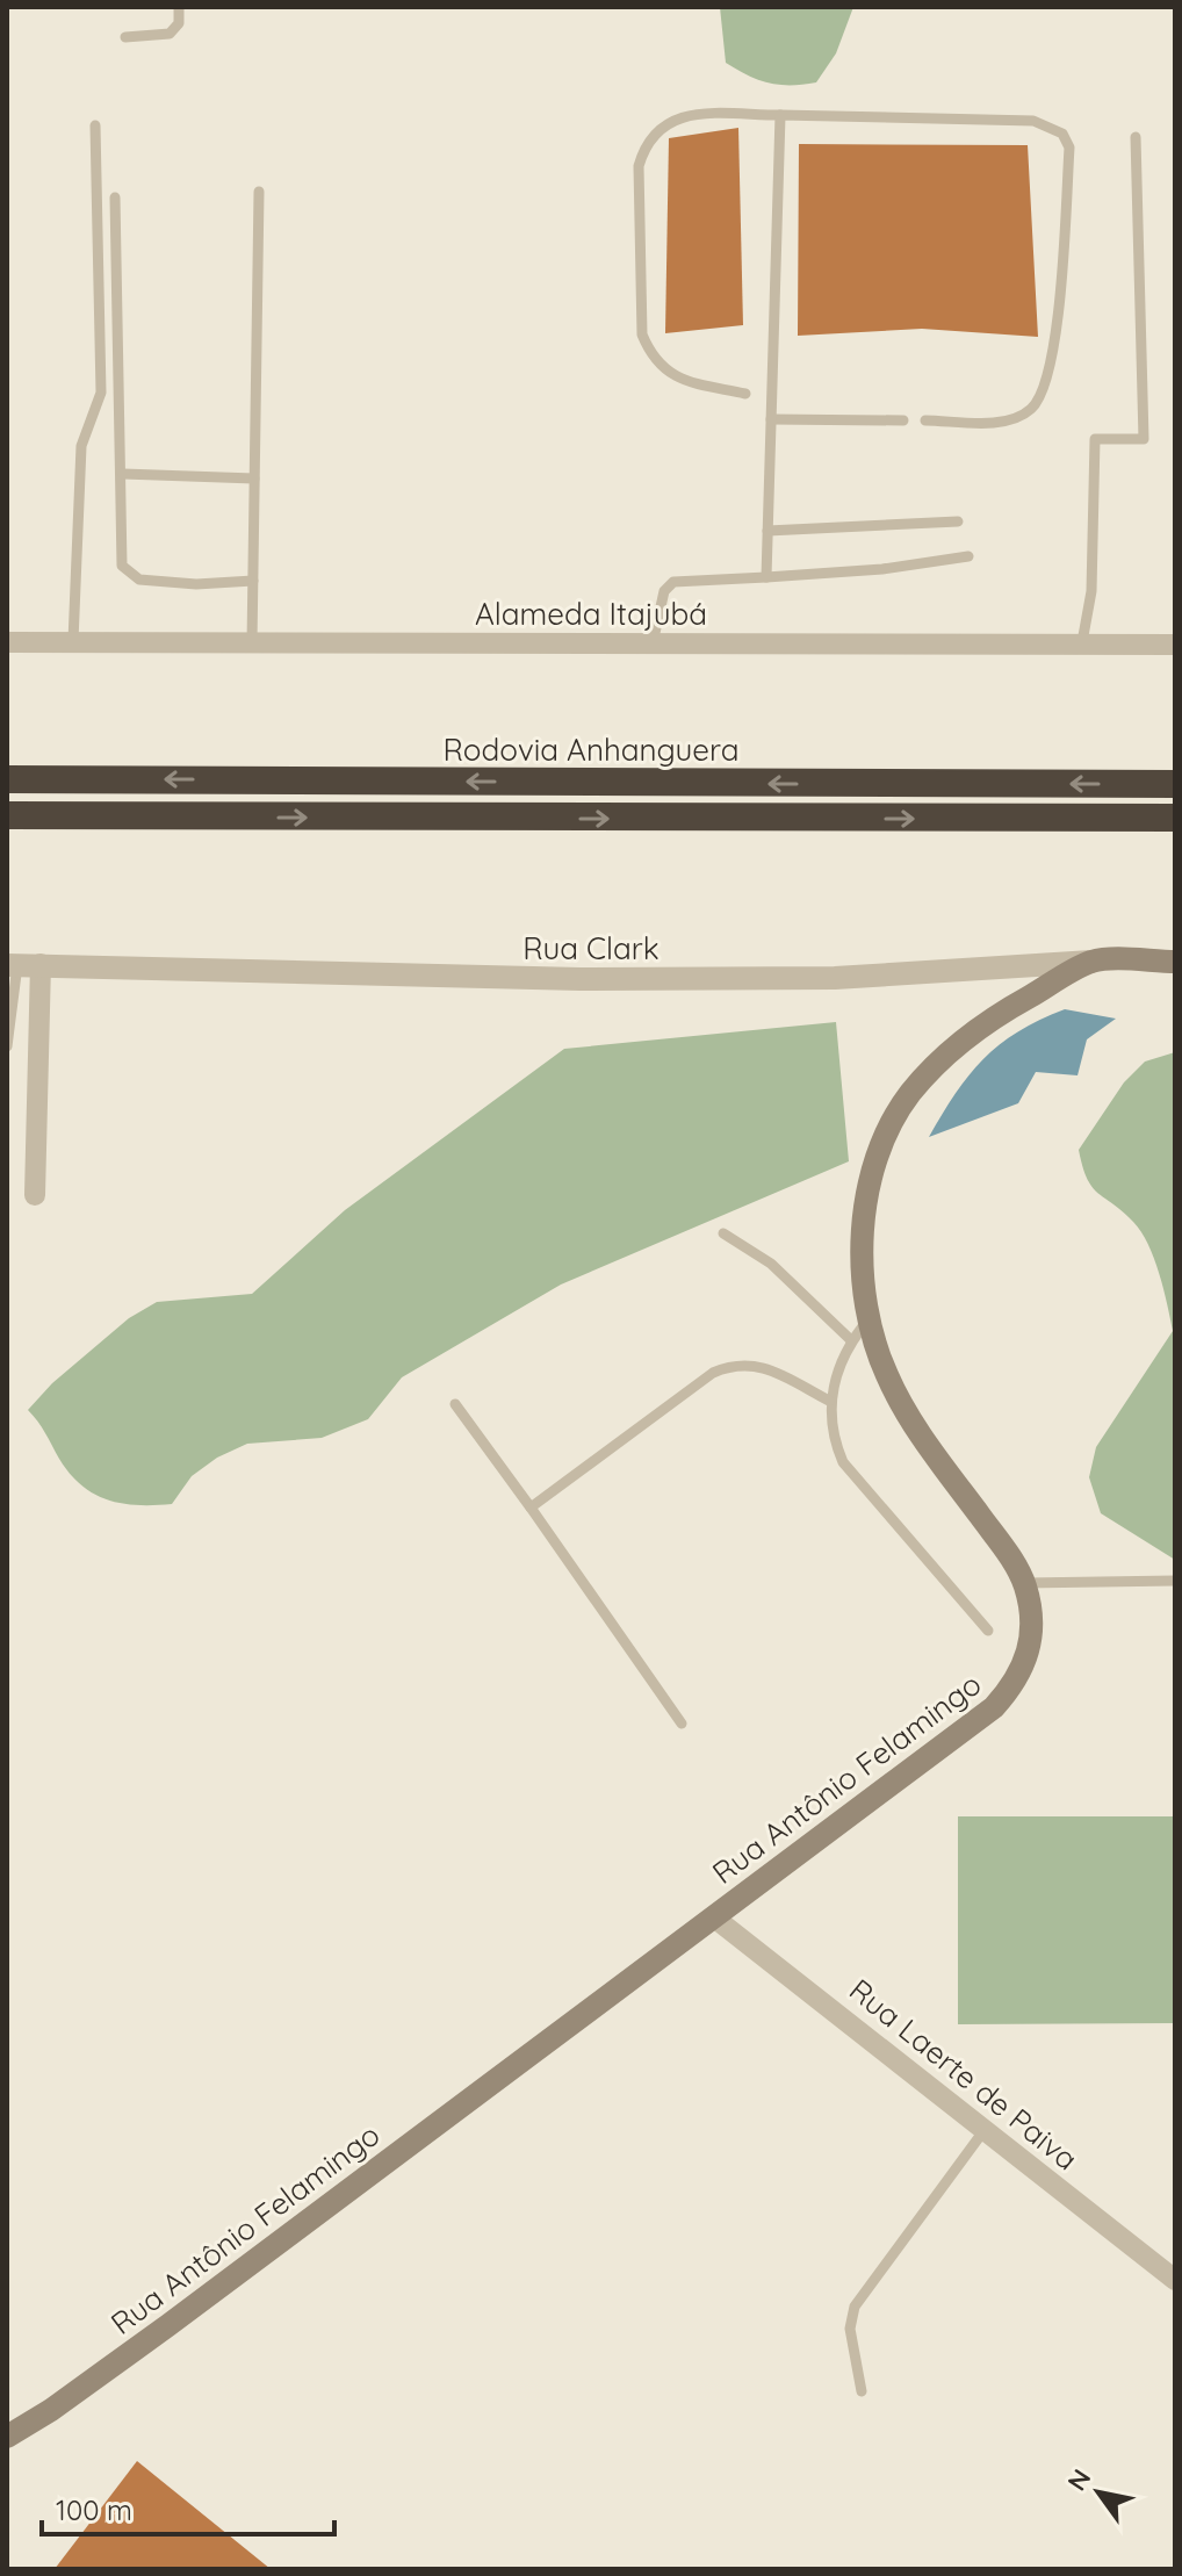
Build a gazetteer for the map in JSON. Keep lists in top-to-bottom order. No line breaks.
{"streets":{"highway":["Rodovia Anhanguera"],"main road":["Rua Clark","Rua Antônio Felamingo"],"street":["Alameda Itajubá","Rua Laerte de Paiva"]},"crossings":[["Rua Clark","Rua Antônio Felamingo"],["Rua Antônio Felamingo","Rua Laerte de Paiva"]],"scale_bar":"100 m","north":"top left"}
